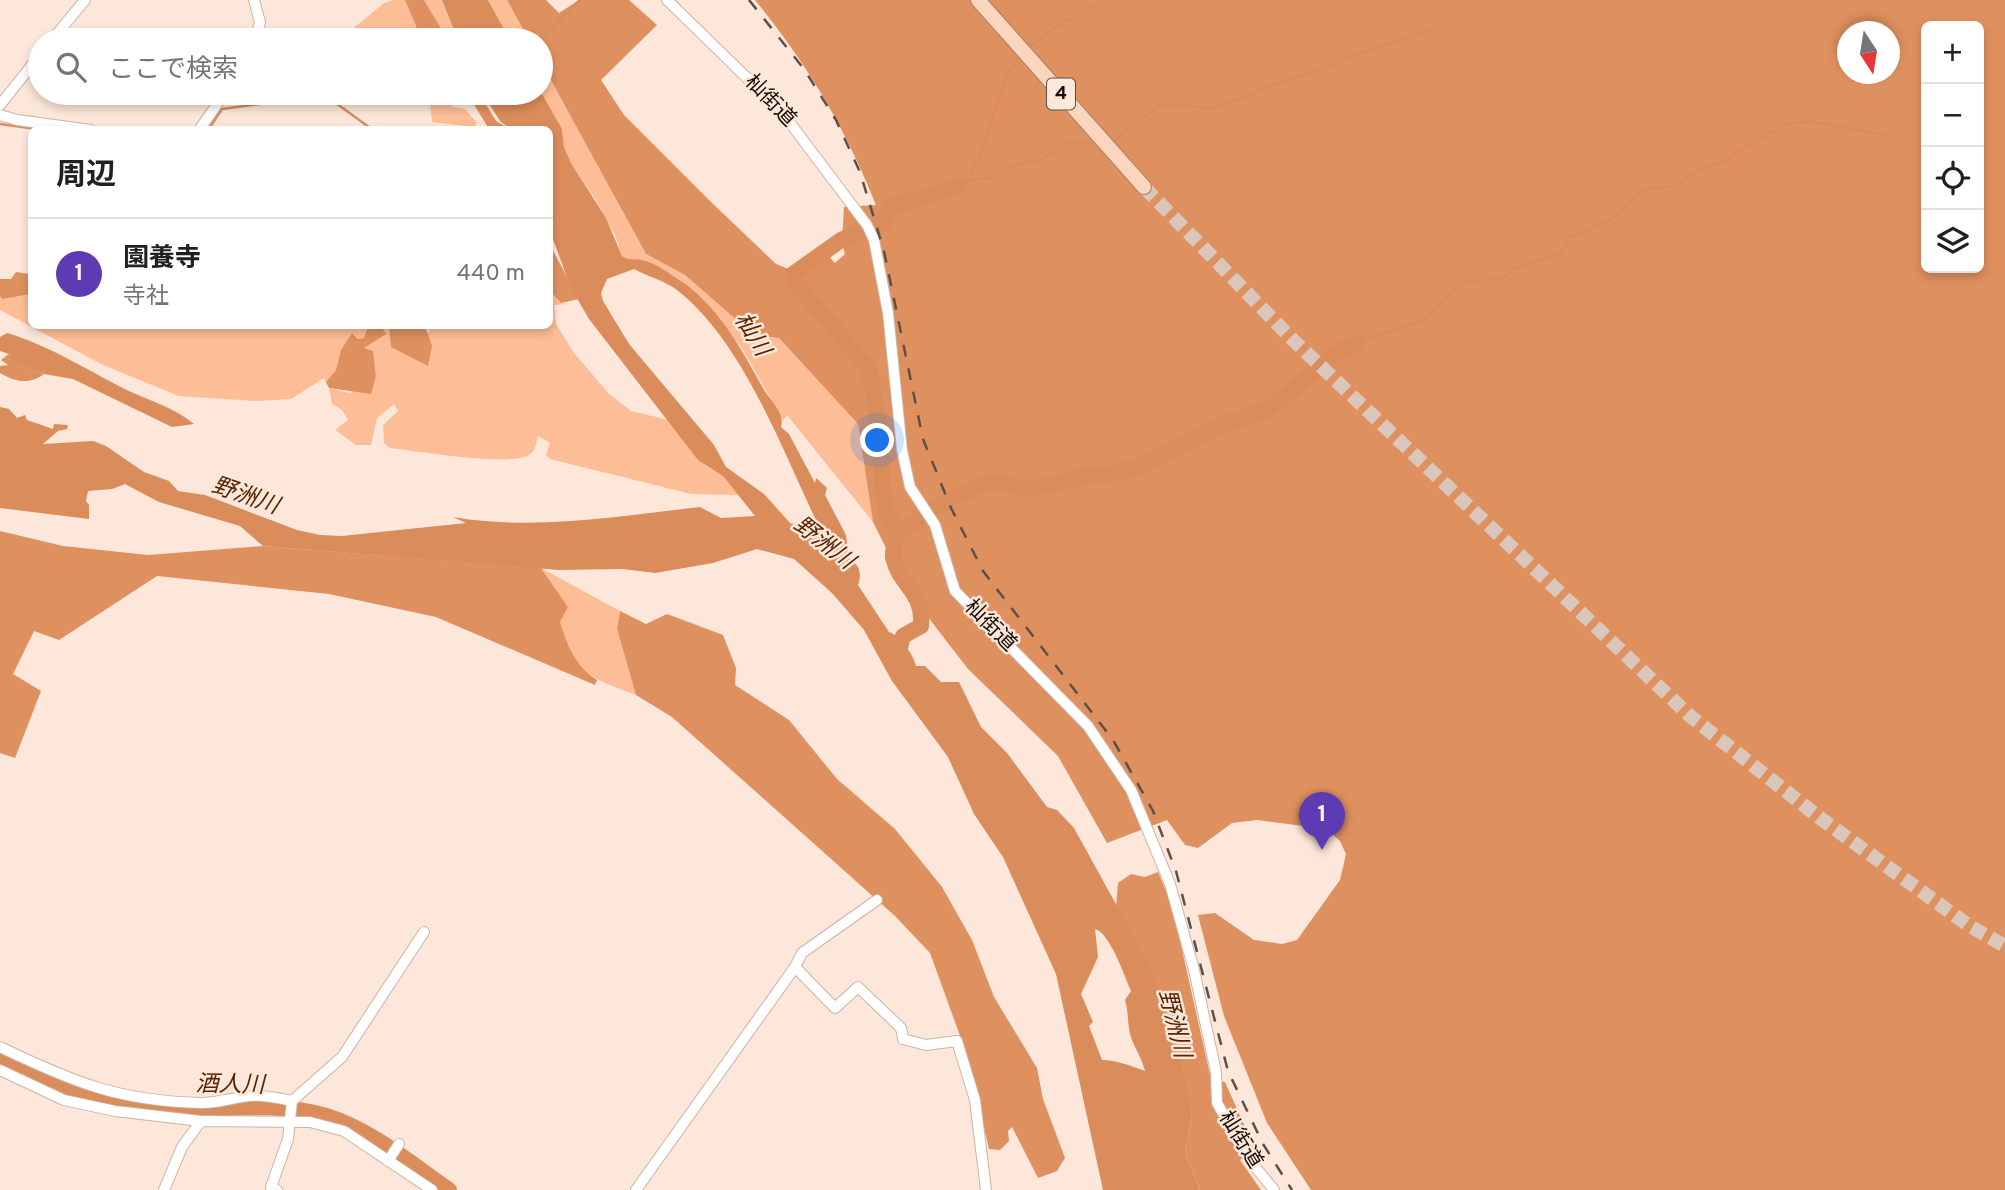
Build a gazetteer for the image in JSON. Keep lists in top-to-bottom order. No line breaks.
{"streets":{"main road":["4"],"street":["杣街道"]},"water":["杣川","野洲川","酒人川"],"north":"bottom","page":{"map_buttons":["+","−"],"search":"ここで検索","heading":"周辺","list":[{"mark":"1","name":"園養寺","note":"寺社","value":"440 m"}],"pins":"1"}}
